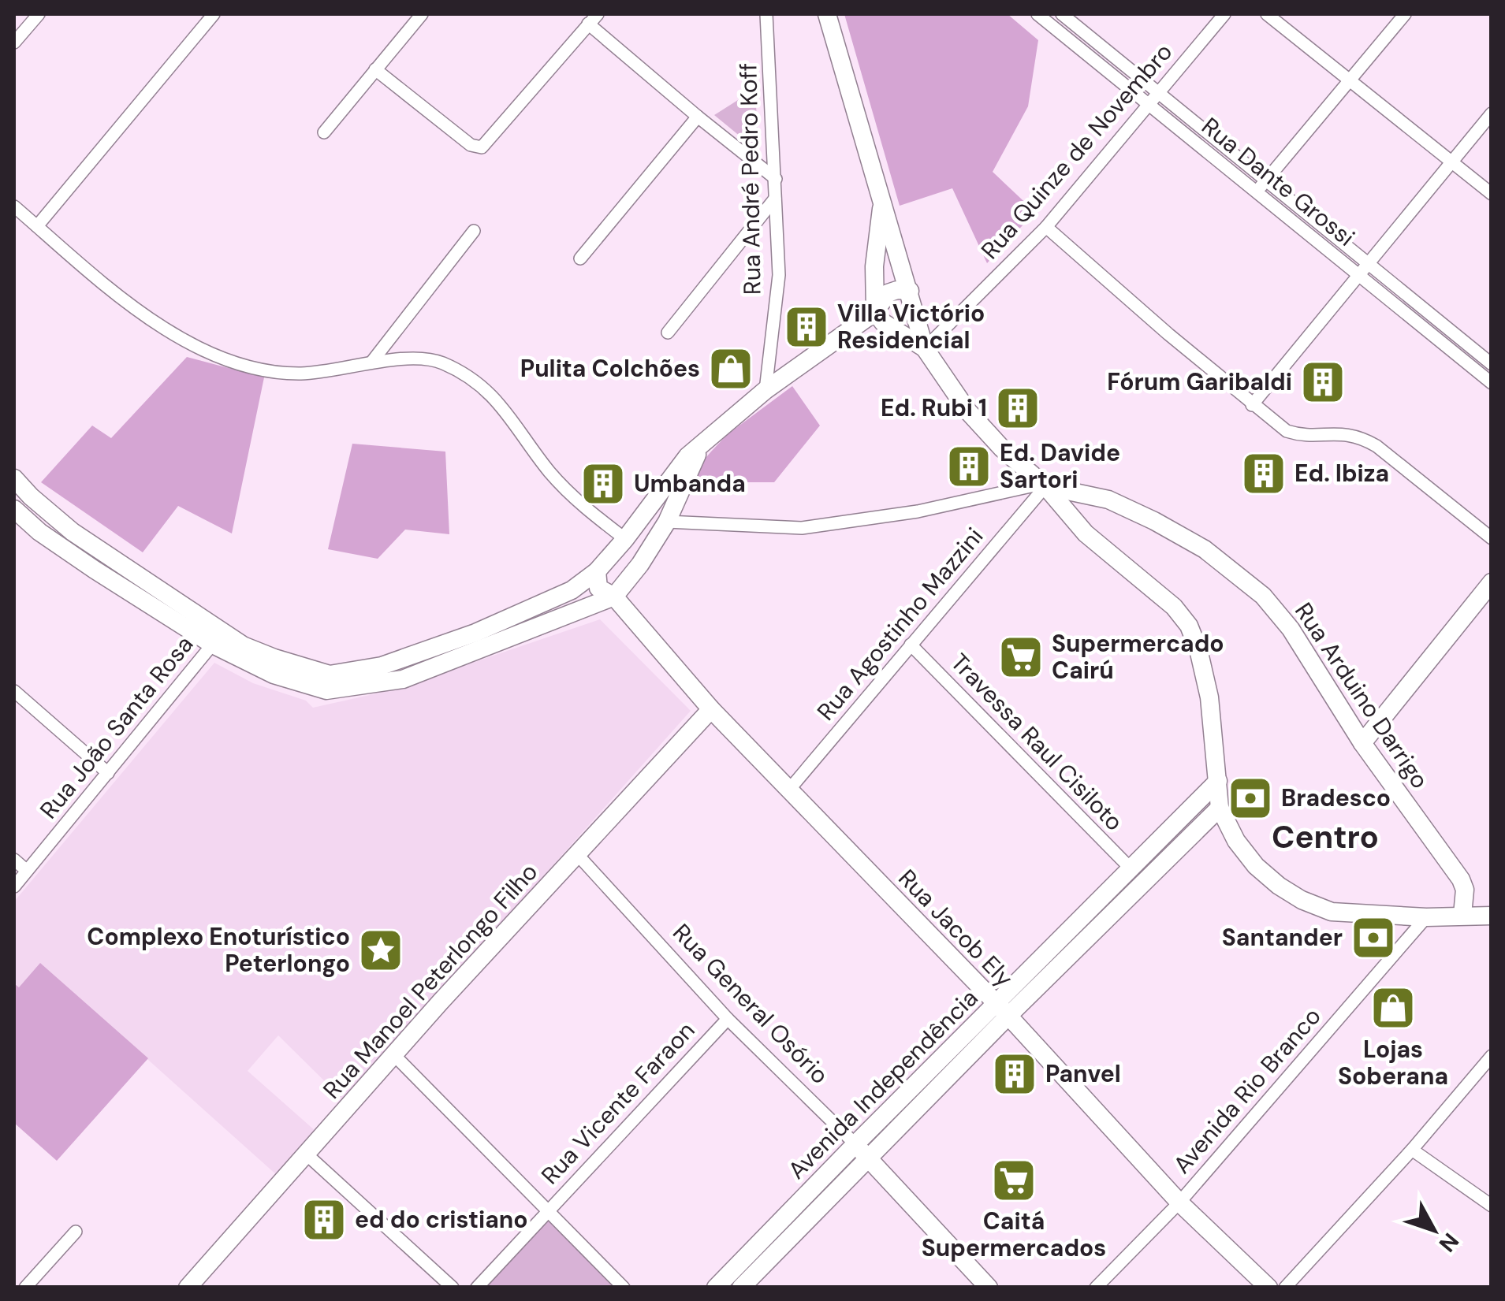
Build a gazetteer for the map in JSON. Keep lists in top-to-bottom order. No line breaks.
{"streets":{"main road":["Rua Arduino Darrigo","Rua Jacob Ely","Rua Manoel Peterlongo Filho","Rua General Osório","Avenida Independência"],"street":["Rua Quinze de Novembro","Rua André Pedro Koff","Rua Dante Grossi","Rua Agostinho Mazzini","Rua João Santa Rosa","Travessa Raul Cisiloto","Avenida Rio Branco","Rua Vicente Faraon"]},"crossings":[["Rua Quinze de Novembro","Rua Dante Grossi"],["Rua Agostinho Mazzini","Rua Arduino Darrigo"],["Rua Agostinho Mazzini","Travessa Raul Cisiloto"],["Rua Agostinho Mazzini","Rua Jacob Ely"],["Travessa Raul Cisiloto","Avenida Independência"],["Rua Jacob Ely","Rua Manoel Peterlongo Filho"],["Rua Jacob Ely","Avenida Independência"],["Rua Jacob Ely","Avenida Rio Branco"],["Rua Manoel Peterlongo Filho","Rua General Osório"],["Rua General Osório","Avenida Independência"],["Rua General Osório","Rua Vicente Faraon"]],"districts":["Centro"],"places":{"building":["Villa Victório Residencial","Fórum Garibaldi","Ed. Rubi 1","Ed. Davide Sartori","Ed. Ibiza","Umbanda","Panvel","ed do cristiano"],"shop":["Pulita Colchões","Lojas Soberana"],"supermarket":["Supermercado Cairú","Caitá Supermercados"],"bank":["Bradesco","Santander"],"place":["Complexo Enoturístico Peterlongo"]},"north":"bottom right"}
